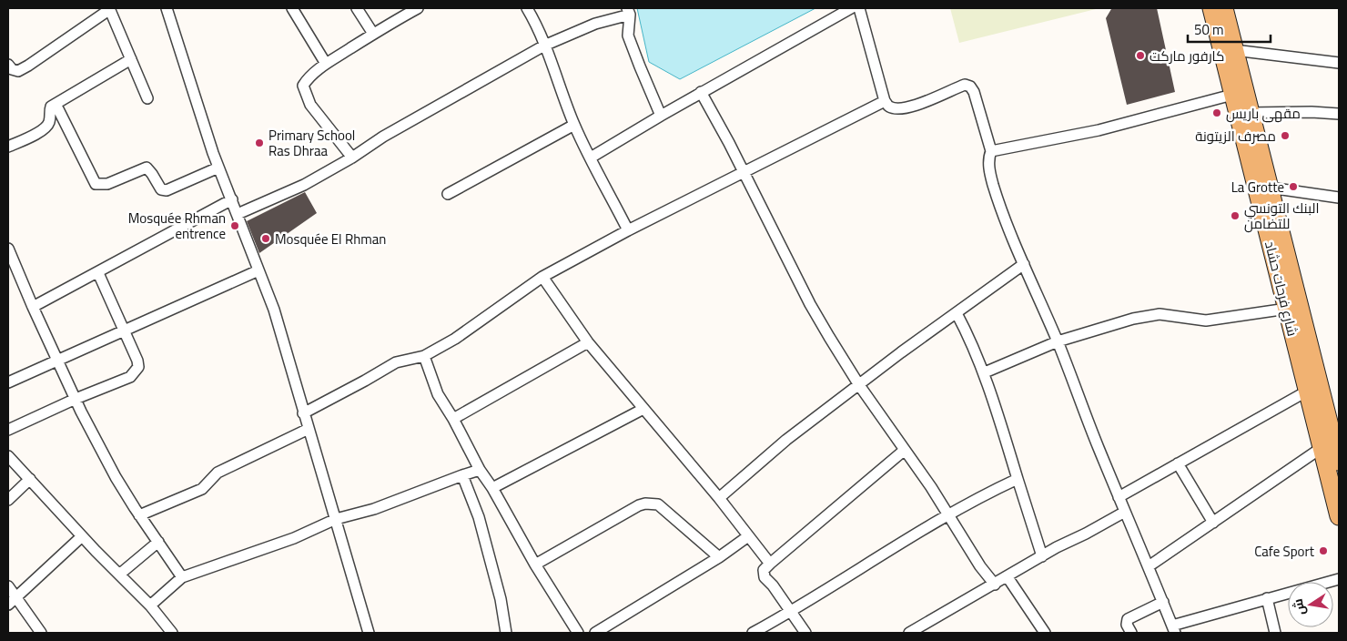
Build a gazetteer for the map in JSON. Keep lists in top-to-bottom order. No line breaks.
{"streets":{"main road":["شارع فرحات حشاد"]},"places":["كارفور ماركت","مقهى باريس","مصرف الزيتونة","Primary School Ras Dhraa","La Grotte","البنك التونسي للتضامن","Mosquée Rhman entrence","Mosquée El Rhman","Cafe Sport"],"scale_bar":"50 m","north":"left"}
